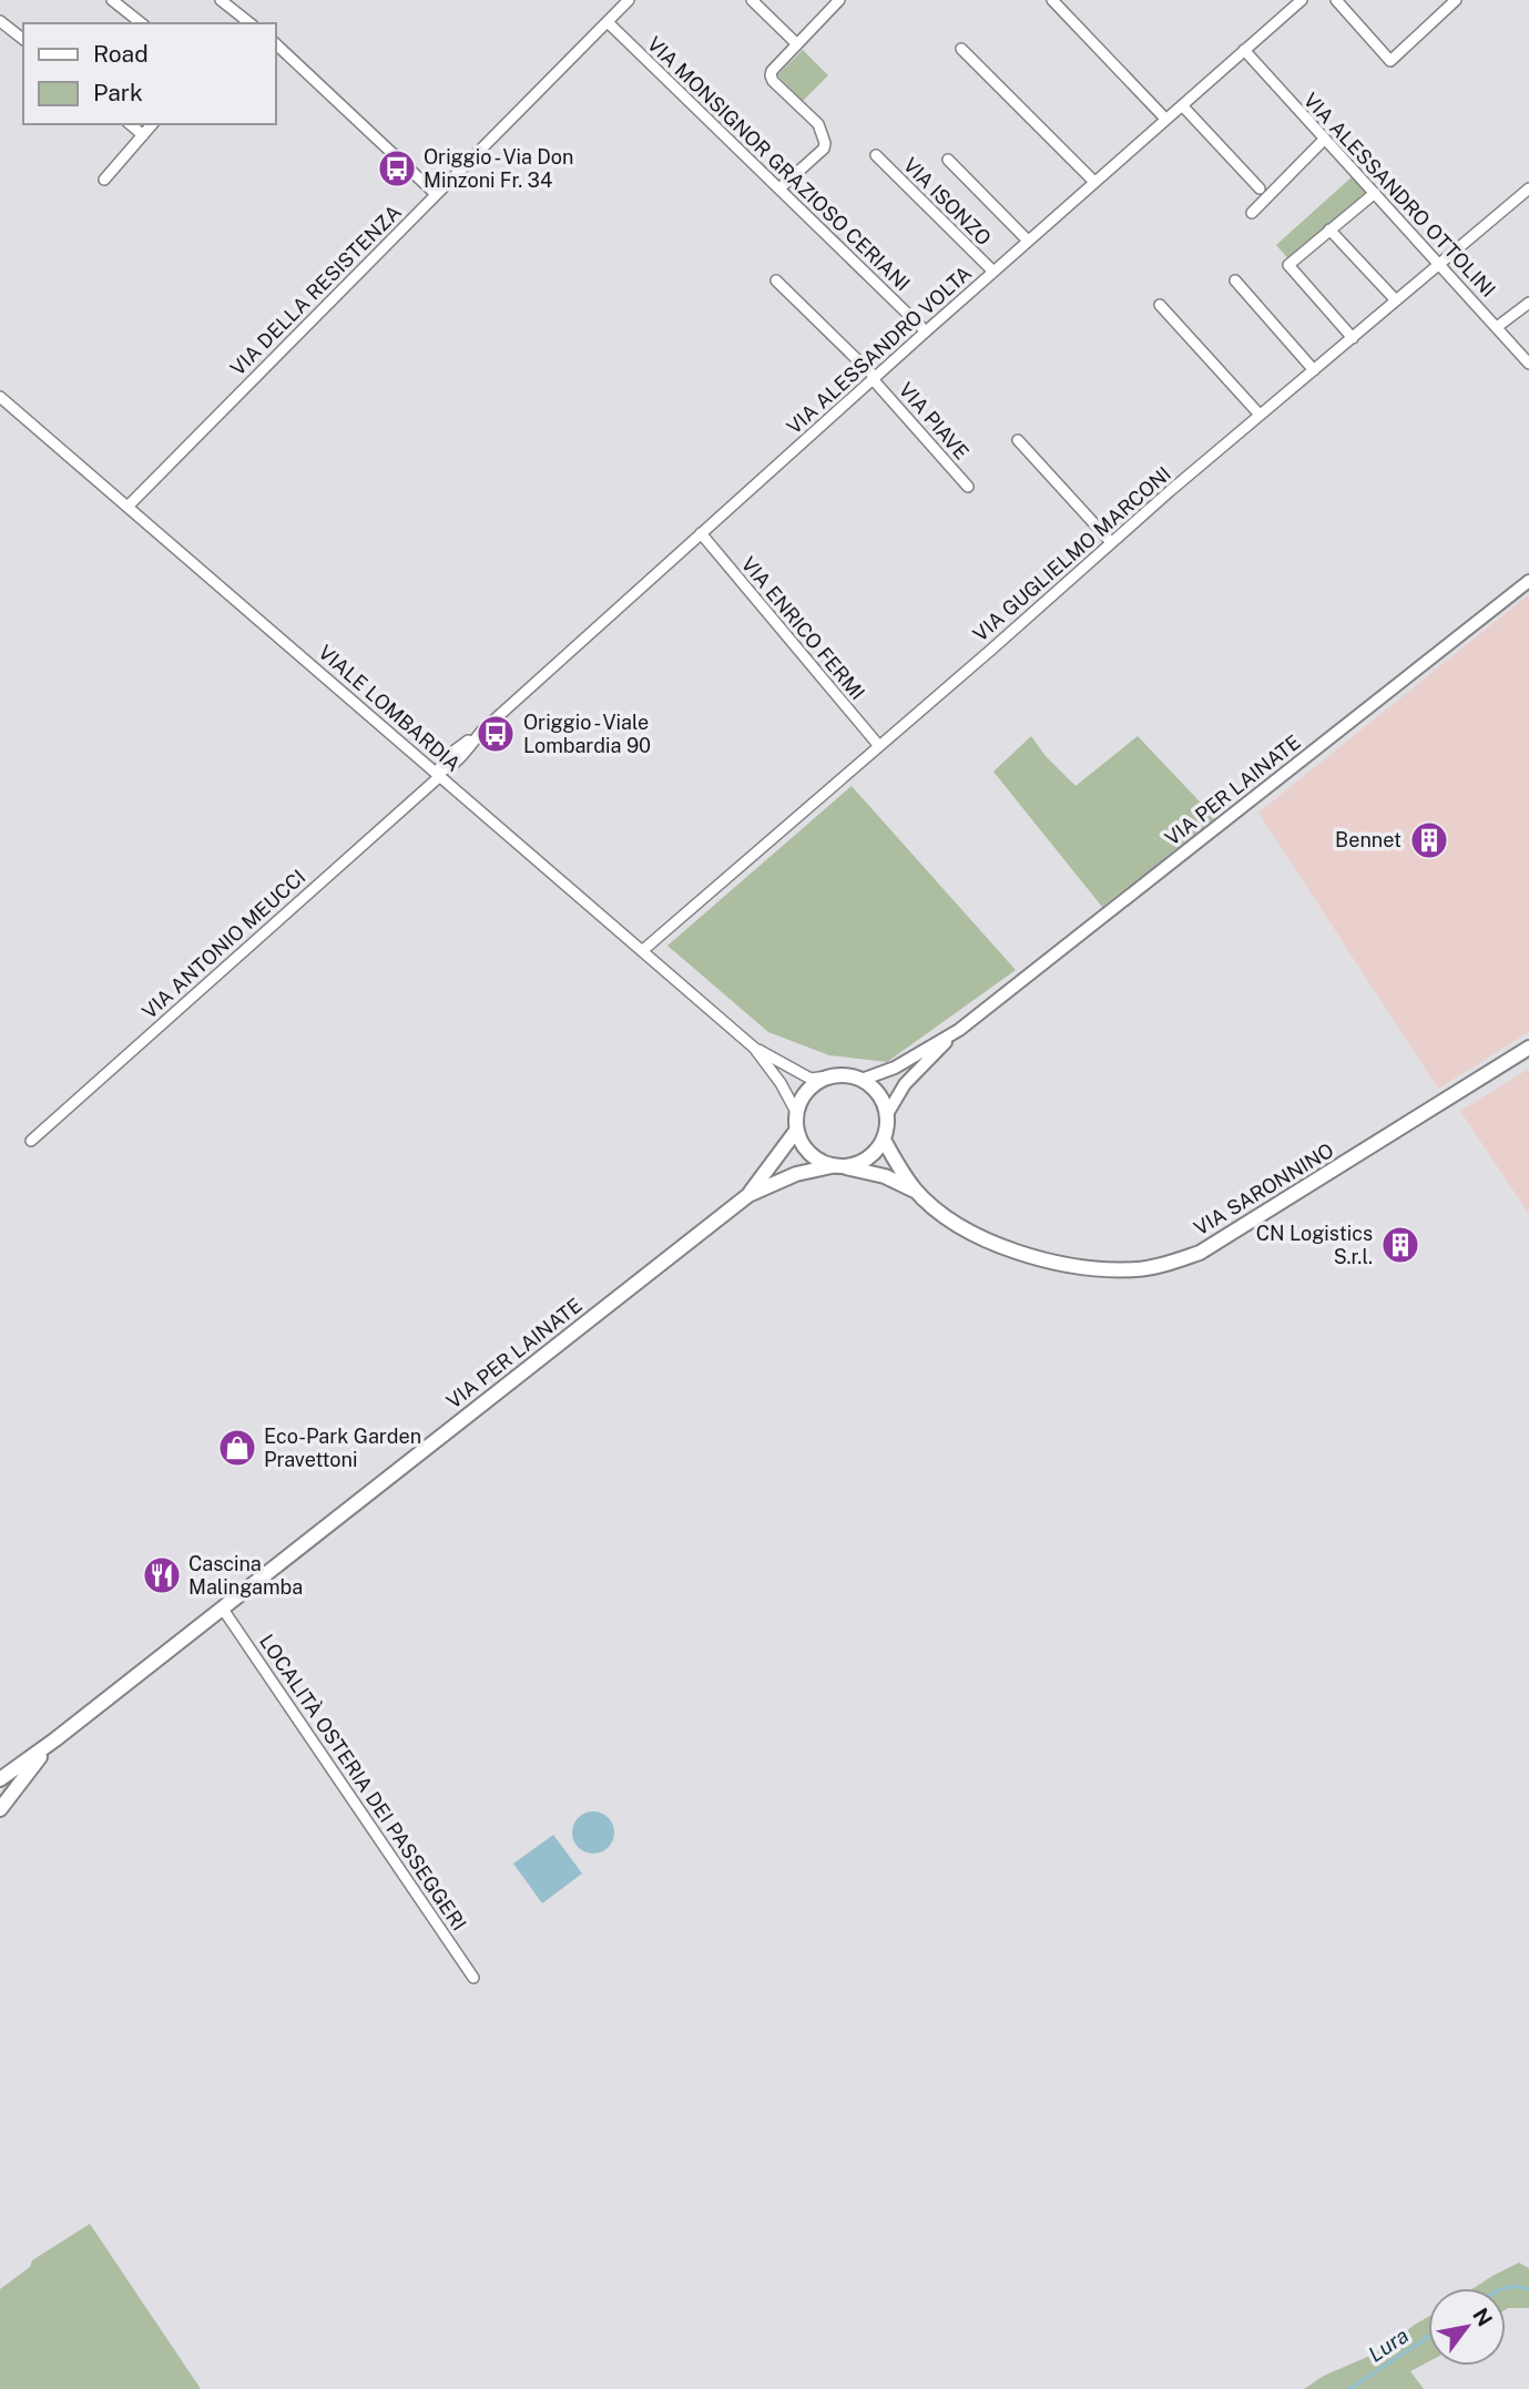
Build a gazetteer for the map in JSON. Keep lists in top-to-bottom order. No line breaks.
{"streets":{"main road":["VIA PER LAINATE","VIA SARONNINO"],"street":["VIA MONSIGNOR GRAZIOSO CERIANI","VIA ALESSANDRO OTTOLINI","VIA ISONZO","VIA DELLA RESISTENZA","VIA ALESSANDRO VOLTA","VIA PIAVE","VIA GUGLIELMO MARCONI","VIA ENRICO FERMI","VIALE LOMBARDIA","VIA ANTONIO MEUCCI","LOCALITÀ OSTERIA DEI PASSEGGERI"]},"crossings":[["VIA MONSIGNOR GRAZIOSO CERIANI","VIA DELLA RESISTENZA"],["VIA MONSIGNOR GRAZIOSO CERIANI","VIA ALESSANDRO VOLTA"],["VIA ALESSANDRO OTTOLINI","VIA ALESSANDRO VOLTA"],["VIA ALESSANDRO OTTOLINI","VIA GUGLIELMO MARCONI"],["VIA ISONZO","VIA ALESSANDRO VOLTA"],["VIA DELLA RESISTENZA","VIALE LOMBARDIA"],["VIA ALESSANDRO VOLTA","VIA PIAVE"],["VIA ALESSANDRO VOLTA","VIA ENRICO FERMI"],["VIA ALESSANDRO VOLTA","VIALE LOMBARDIA"],["VIA ALESSANDRO VOLTA","VIA ANTONIO MEUCCI"],["VIA GUGLIELMO MARCONI","VIA ENRICO FERMI"],["VIA GUGLIELMO MARCONI","VIALE LOMBARDIA"],["VIALE LOMBARDIA","VIA PER LAINATE"],["VIALE LOMBARDIA","VIA ANTONIO MEUCCI"],["VIALE LOMBARDIA","VIA SARONNINO"],["VIA PER LAINATE","VIA SARONNINO"],["VIA PER LAINATE","LOCALITÀ OSTERIA DEI PASSEGGERI"]],"water":["Lura"],"places":{"bus stop":["Origgio - Via Don Minzoni Fr. 34","Origgio - Viale Lombardia 90"],"building":["Bennet","CN Logistics S.r.l."],"shop":["Eco-Park Garden Pravettoni"],"restaurant":["Cascina Malingamba"]},"legend":["Road","Park"],"north":"top right"}
